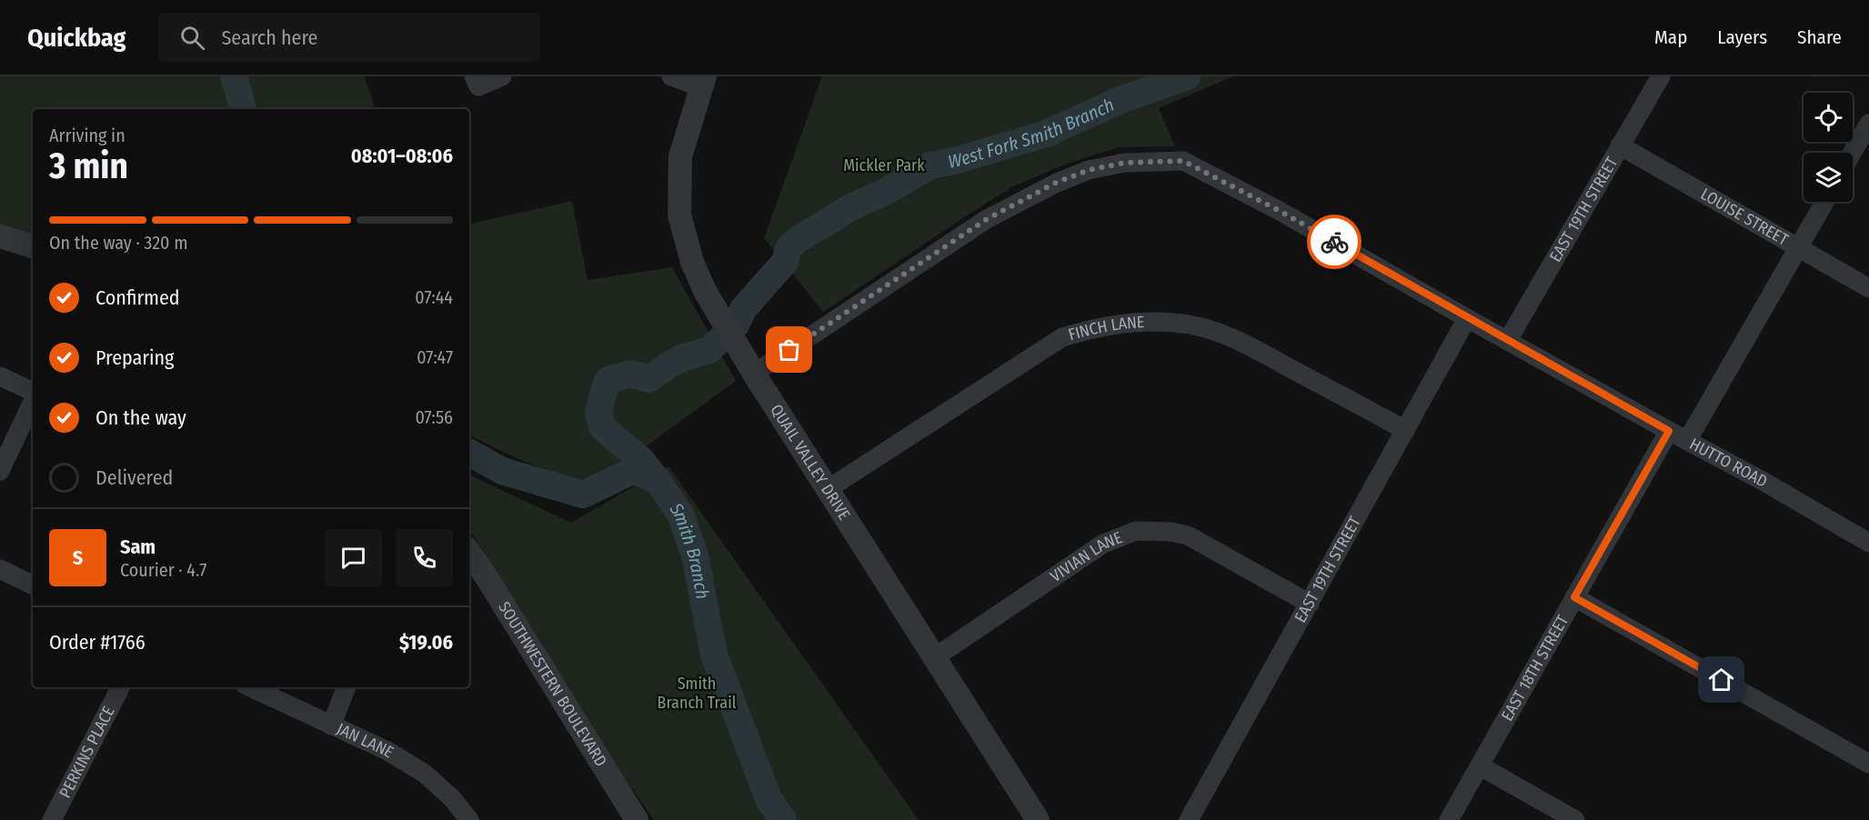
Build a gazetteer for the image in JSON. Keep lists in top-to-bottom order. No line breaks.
{"streets":{"street":["EAST 19TH STREET","LOUISE STREET","FINCH LANE","QUAIL VALLEY DRIVE","HUTTO ROAD","VIVIAN LANE","EAST 18TH STREET","SOUTHWESTERN BOULEVARD","JAN LANE","PERKINS PLACE"]},"crossings":[["EAST 19TH STREET","LOUISE STREET"],["EAST 19TH STREET","FINCH LANE"],["EAST 19TH STREET","HUTTO ROAD"],["EAST 19TH STREET","VIVIAN LANE"],["FINCH LANE","QUAIL VALLEY DRIVE"],["QUAIL VALLEY DRIVE","HUTTO ROAD"],["QUAIL VALLEY DRIVE","VIVIAN LANE"],["HUTTO ROAD","EAST 18TH STREET"]],"water":["West Fork Smith Branch","Smith Branch"],"parks":["Mickler Park","Smith Branch Trail"],"page":{"header":"Quickbag","search":"Search here","nav":["Map","Layers","Share"],"heading":["3 min","Arriving in","08:01–08:06"],"panel":["Sam","Courier · 4.7","Order #1766","$19.06"],"bar":"On the way · 320 m","list":[["Confirmed","07:44"],["Preparing","07:47"],["On the way","07:56"],"Delivered"],"round":"S"}}
